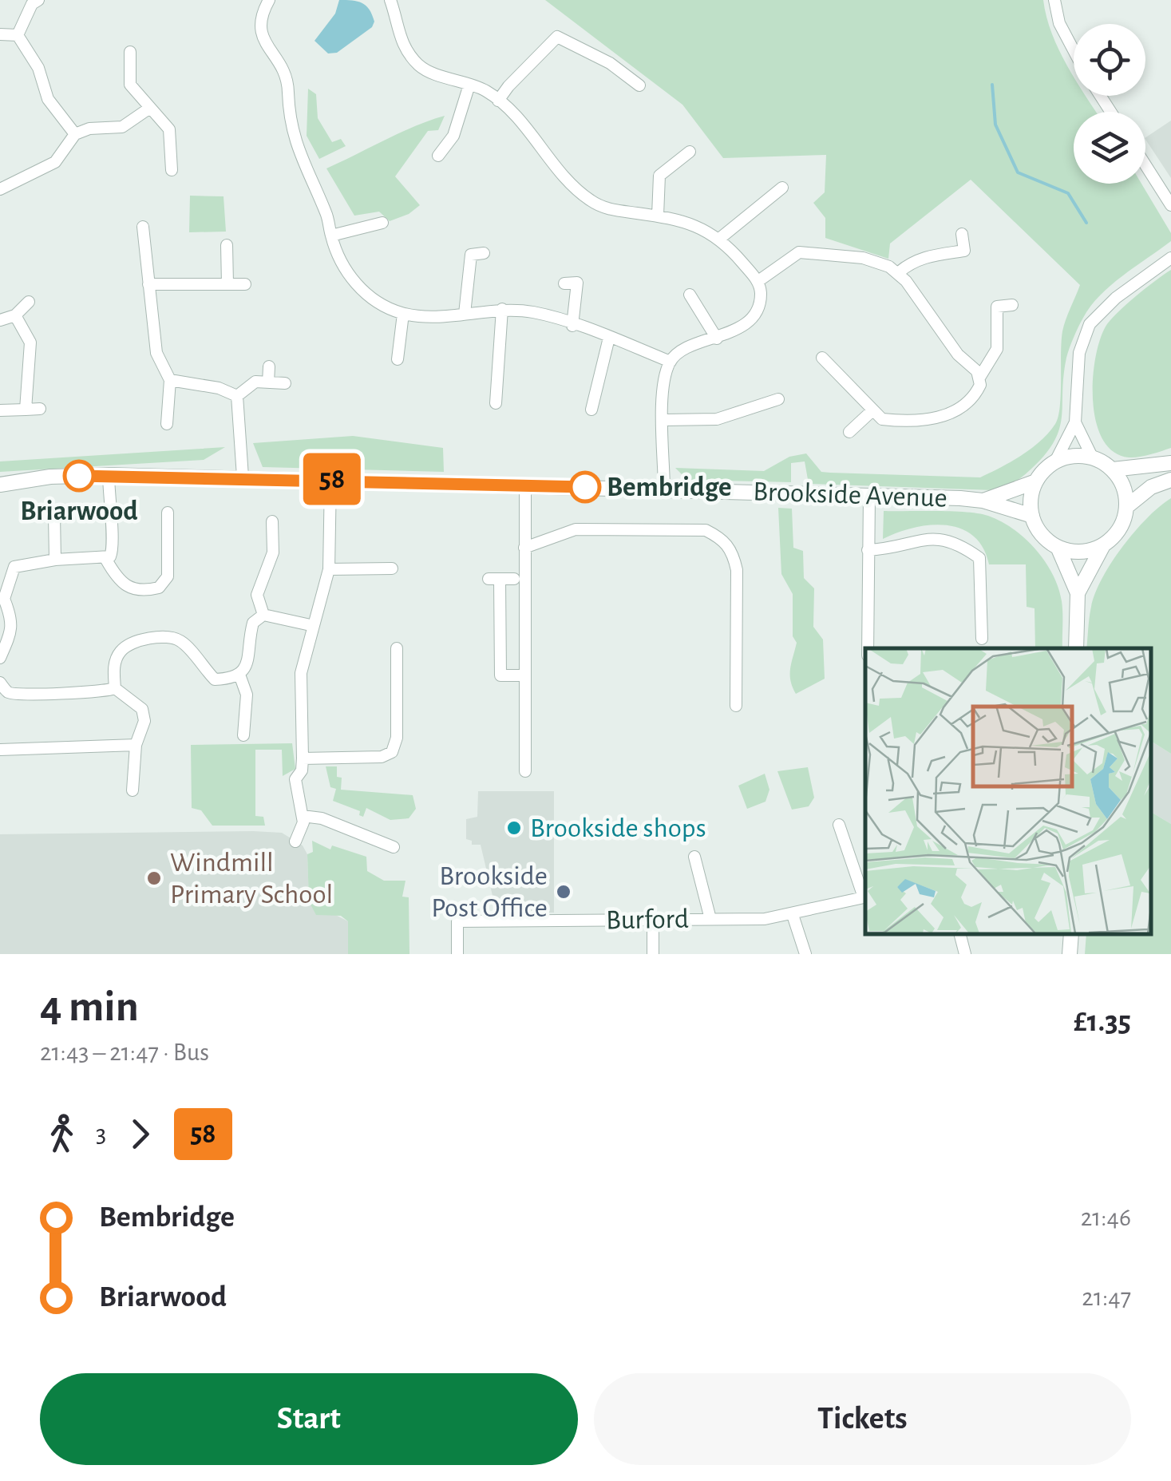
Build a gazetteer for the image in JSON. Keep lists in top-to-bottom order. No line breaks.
{"streets":{"street":["Brookside Avenue","Burford"]},"places":["Briarwood","Bembridge","Brookside shops","Windmill Primary School","Brookside Post Office"],"lines":["bus line 58"],"page":{"on_map":"58","heading":["4 min","21:43 – 21:47 · Bus","£1.35"],"legs":["3","58"],"list":[{"name":"Bembridge","value":"21:46"},{"name":"Briarwood","value":"21:47"}],"buttons":["Start","Tickets"]}}
